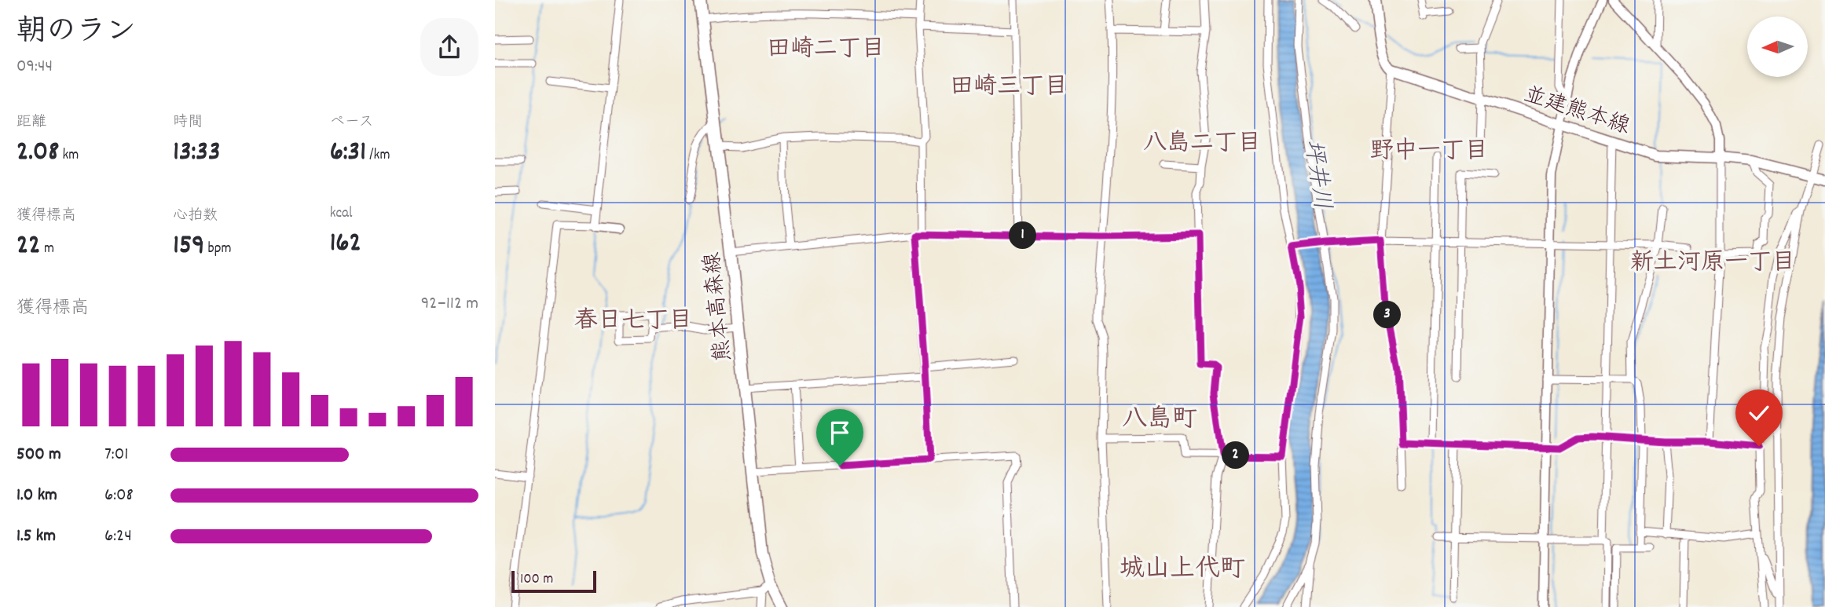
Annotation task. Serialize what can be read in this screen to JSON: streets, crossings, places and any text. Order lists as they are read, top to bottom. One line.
{"streets":{"main road":["並建熊本線","熊本高森線"]},"districts":["田崎二丁目","田崎三丁目","八島二丁目","野中一丁目","新土河原一丁目","春日七丁目","八島町","城山上代町"],"water":["坪井川"],"scale_bar":"100 m","north":"left","page":{"heading":["朝のラン","09:44"],"stats":[["距離","2.08 km"],["時間","13:33"],["ペース","6:31 /km"],["獲得標高","22 m"],["心拍数","159 bpm"],["kcal","162"]],"pins":["1","3","2"],"chart":["獲得標高","92–112 m"],"list":[{"name":"500 m","note":"7:01"},{"name":"1.0 km","note":"6:08"},{"name":"1.5 km","note":"6:24"}],"scale":"100 m"}}
